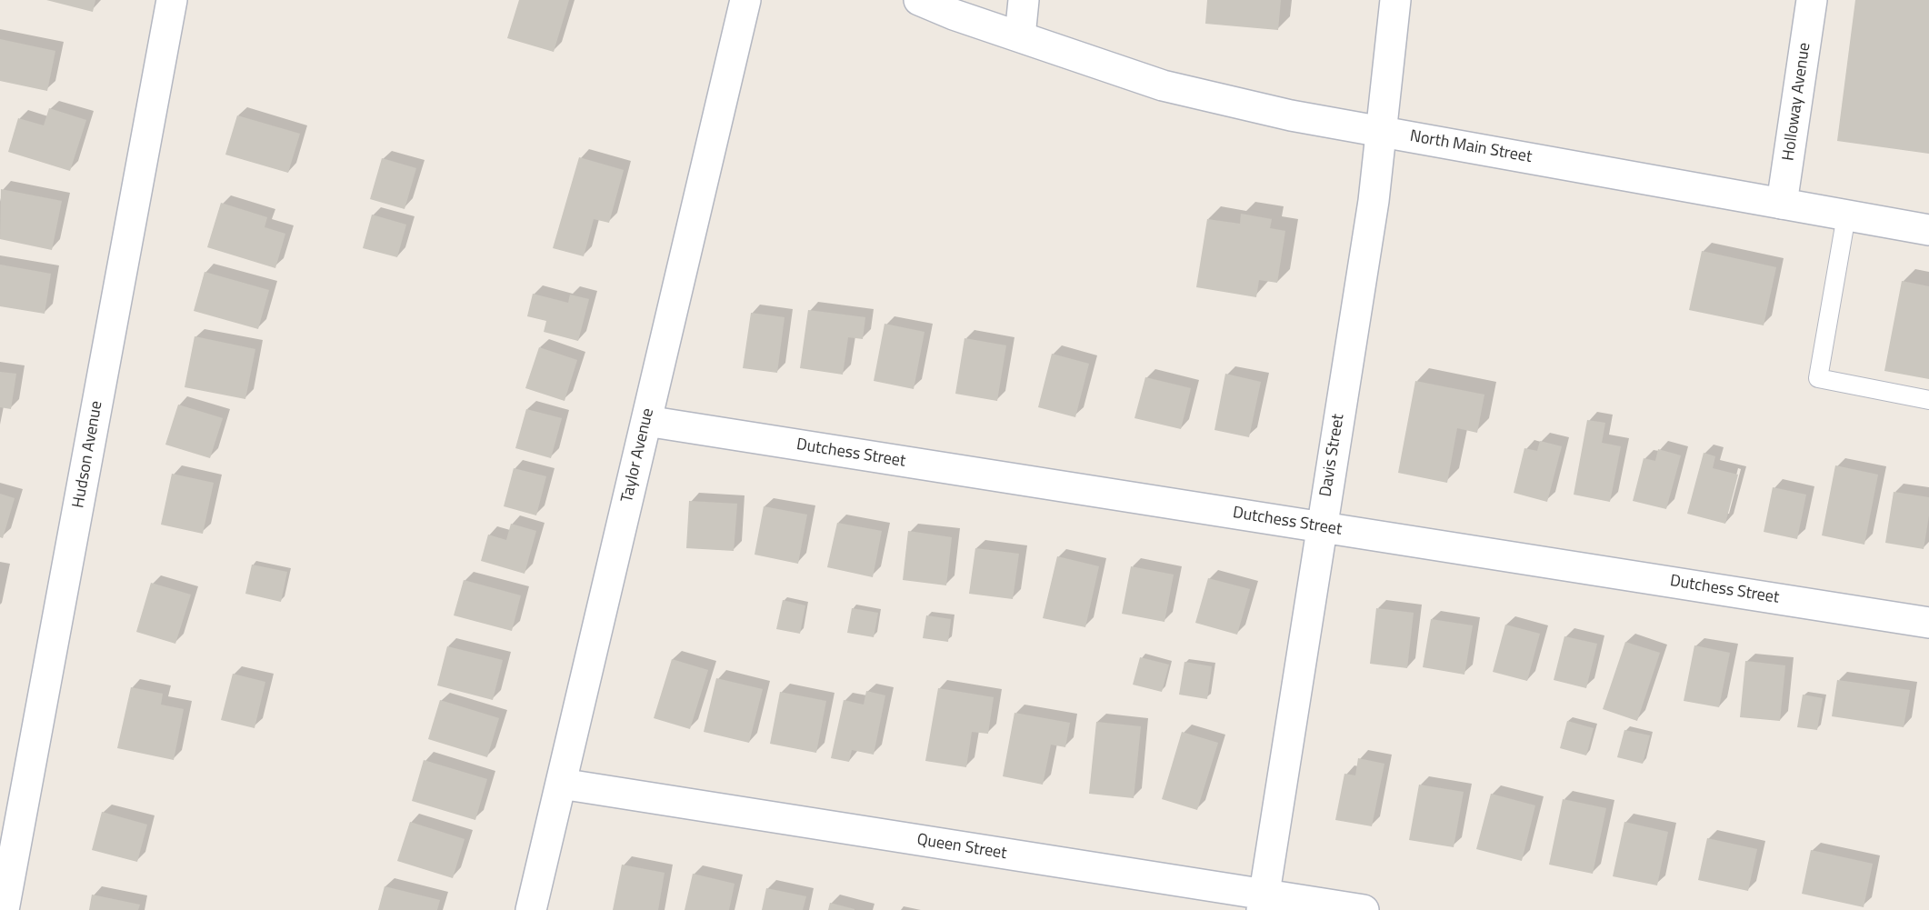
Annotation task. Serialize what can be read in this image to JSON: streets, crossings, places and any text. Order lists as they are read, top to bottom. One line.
{"streets":{"street":["Holloway Avenue","North Main Street","Dutchess Street","Hudson Avenue","Taylor Avenue","Davis Street","Queen Street"]},"crossings":[["Holloway Avenue","North Main Street"],["North Main Street","Davis Street"],["Dutchess Street","Taylor Avenue"],["Dutchess Street","Davis Street"],["Taylor Avenue","Queen Street"],["Davis Street","Queen Street"]]}
